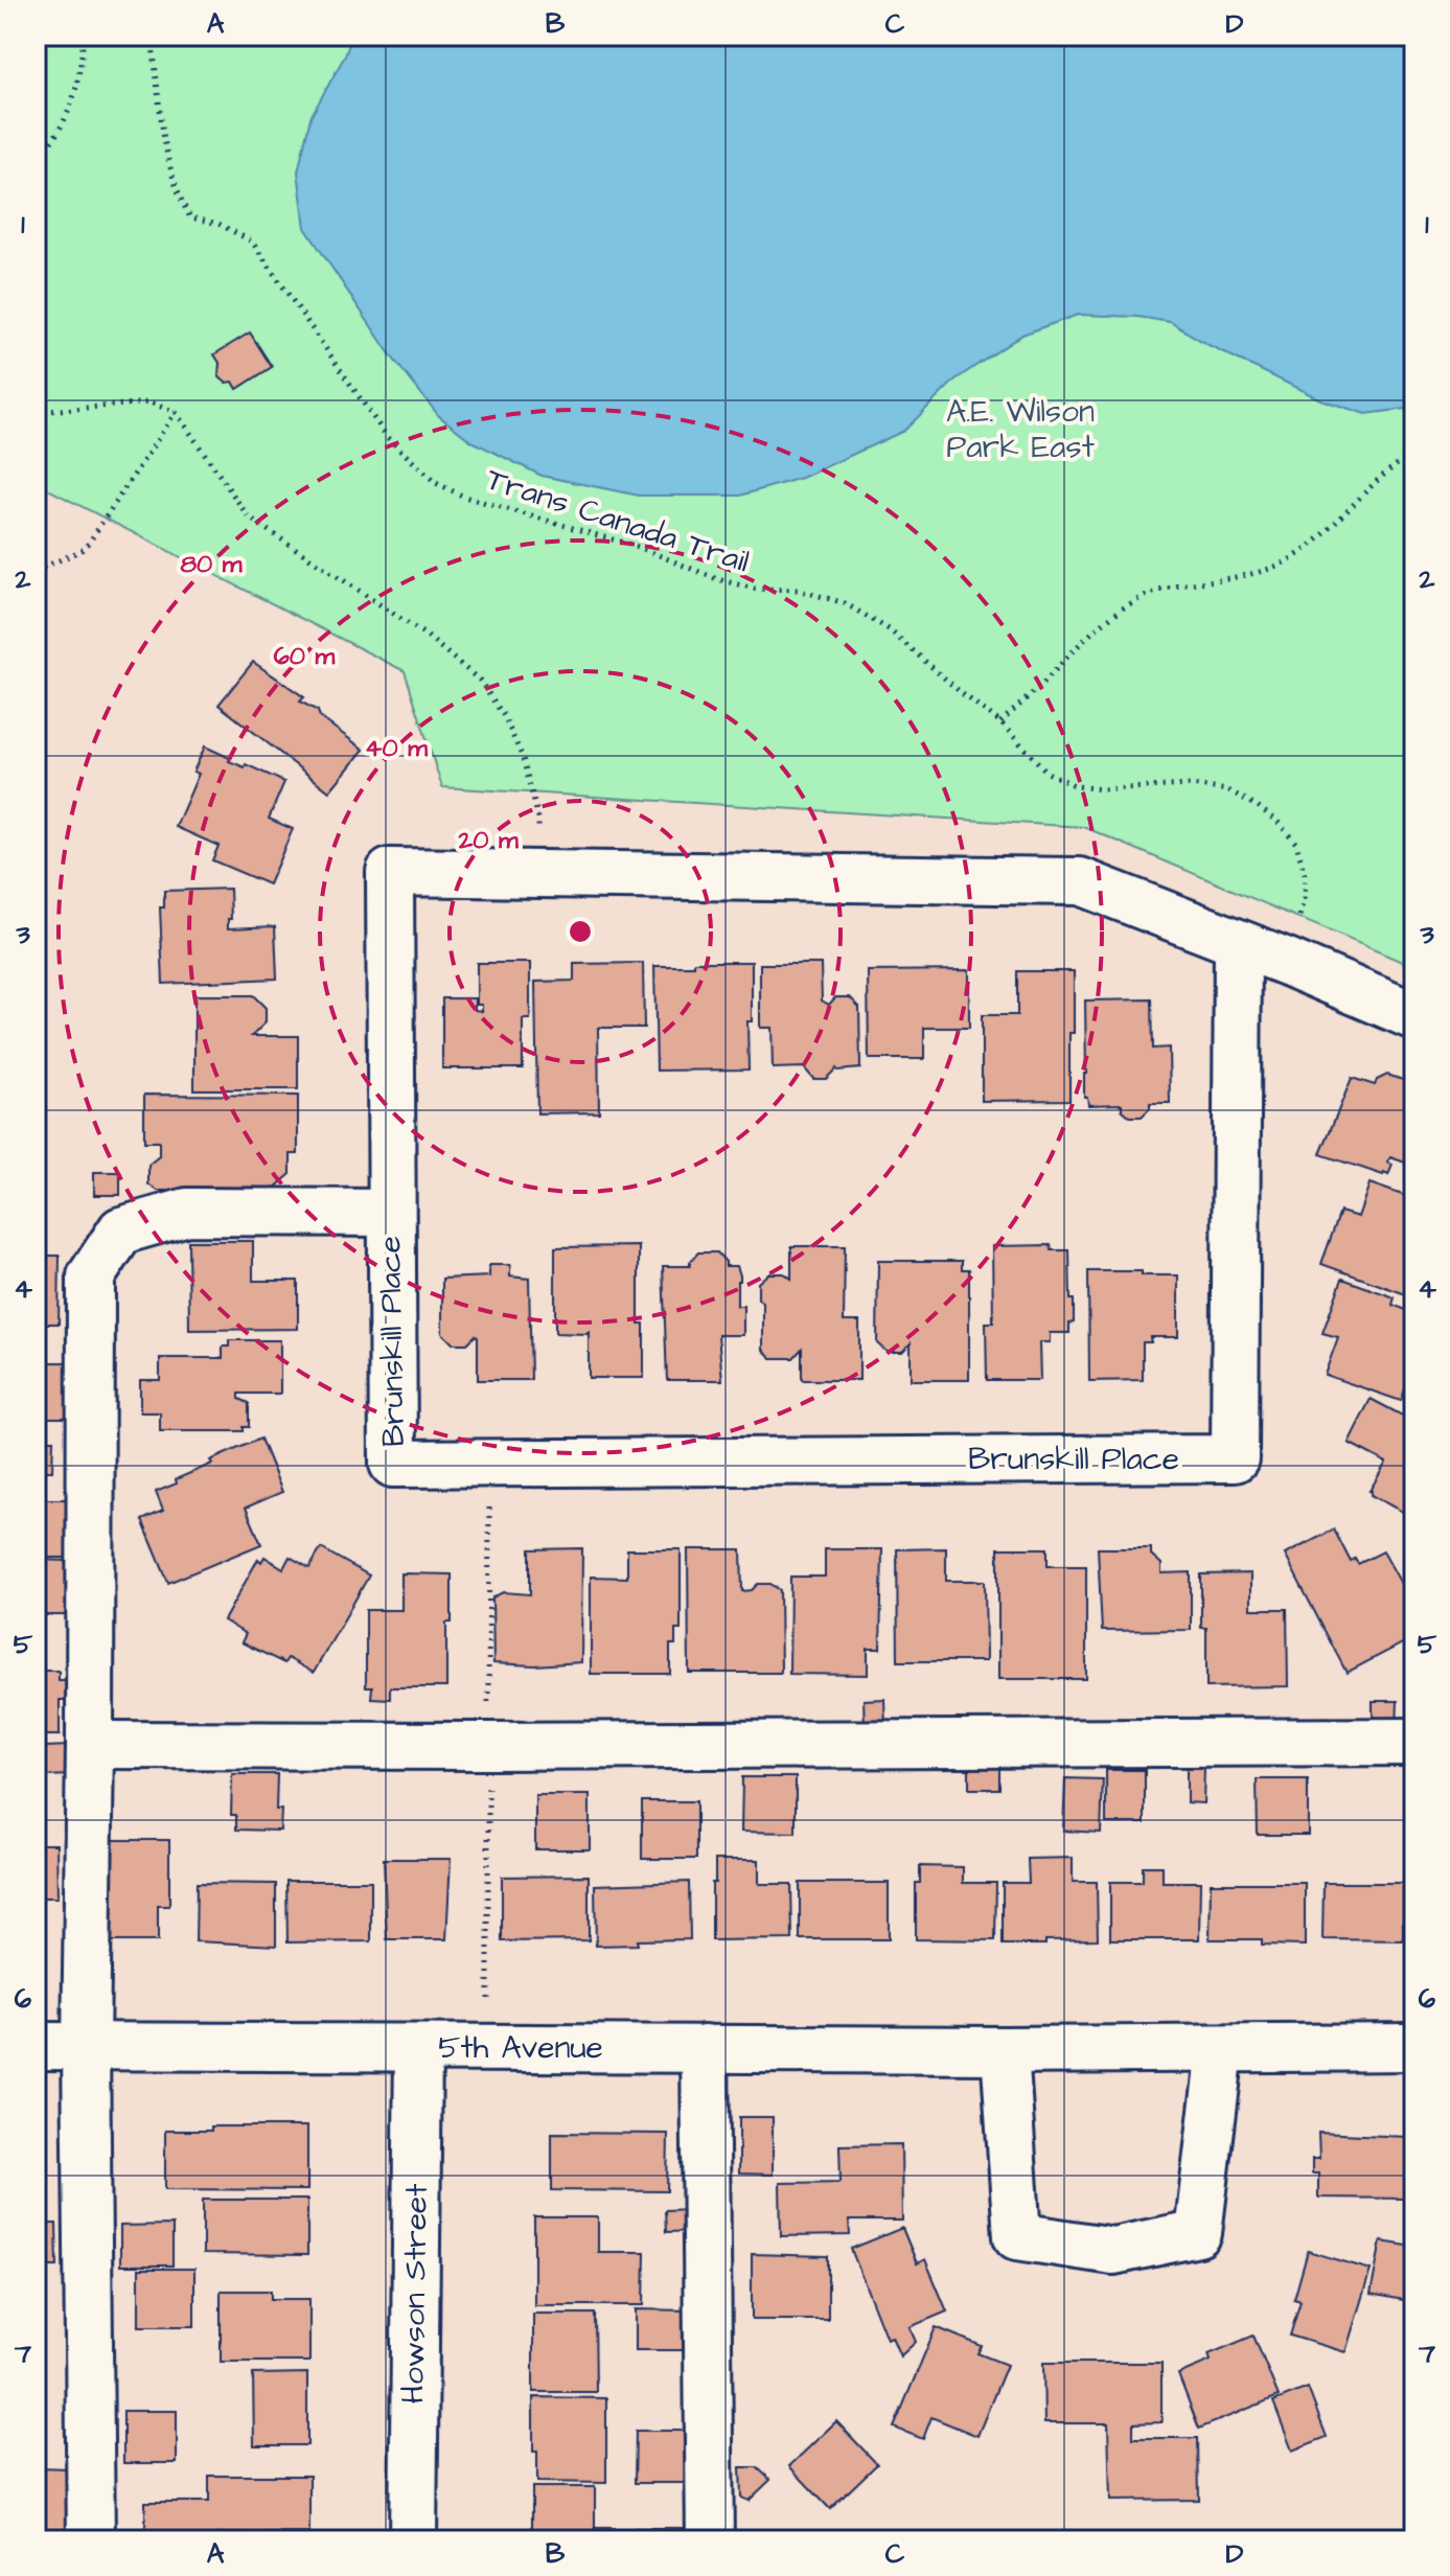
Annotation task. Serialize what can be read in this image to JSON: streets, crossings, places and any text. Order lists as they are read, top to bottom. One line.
{"streets":{"street":["Brunskill Place","5th Avenue","Howson Street"],"path":["Trans Canada Trail"]},"crossings":[["Trans Canada Trail","Brunskill Place"],["5th Avenue","Howson Street"]],"parks":["A.E. Wilson Park East"],"grid":{"columns":["A","B","C","D"],"rows":["1","2","3","4","5","6","7"]},"rings":["80 m","60 m","40 m","20 m"]}
